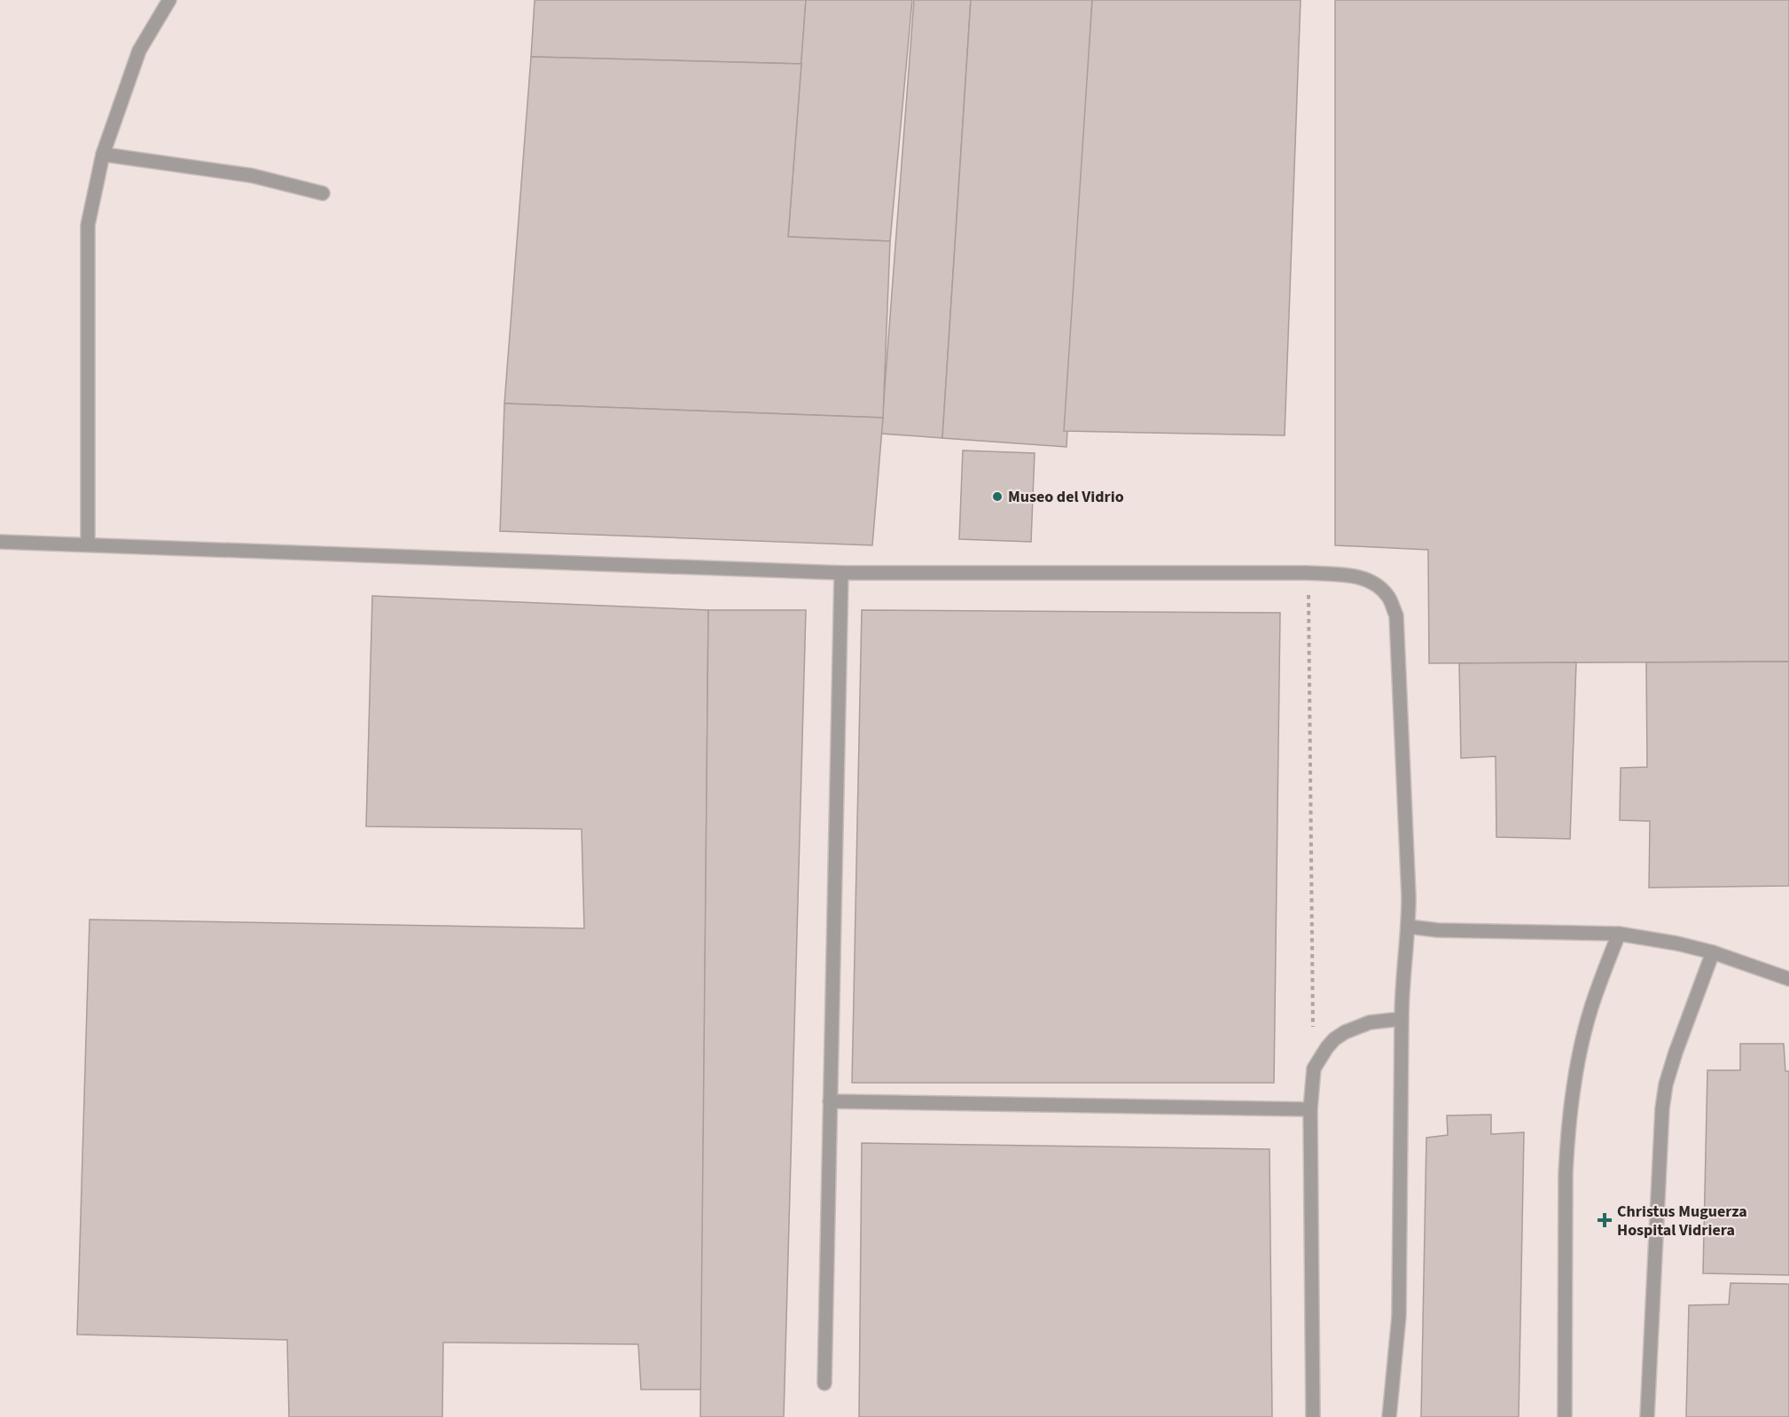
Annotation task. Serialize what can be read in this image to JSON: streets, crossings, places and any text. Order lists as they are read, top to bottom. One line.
{"places":{"other":["Museo del Vidrio"],"health":["Christus Muguerza Hospital Vidriera"]}}
